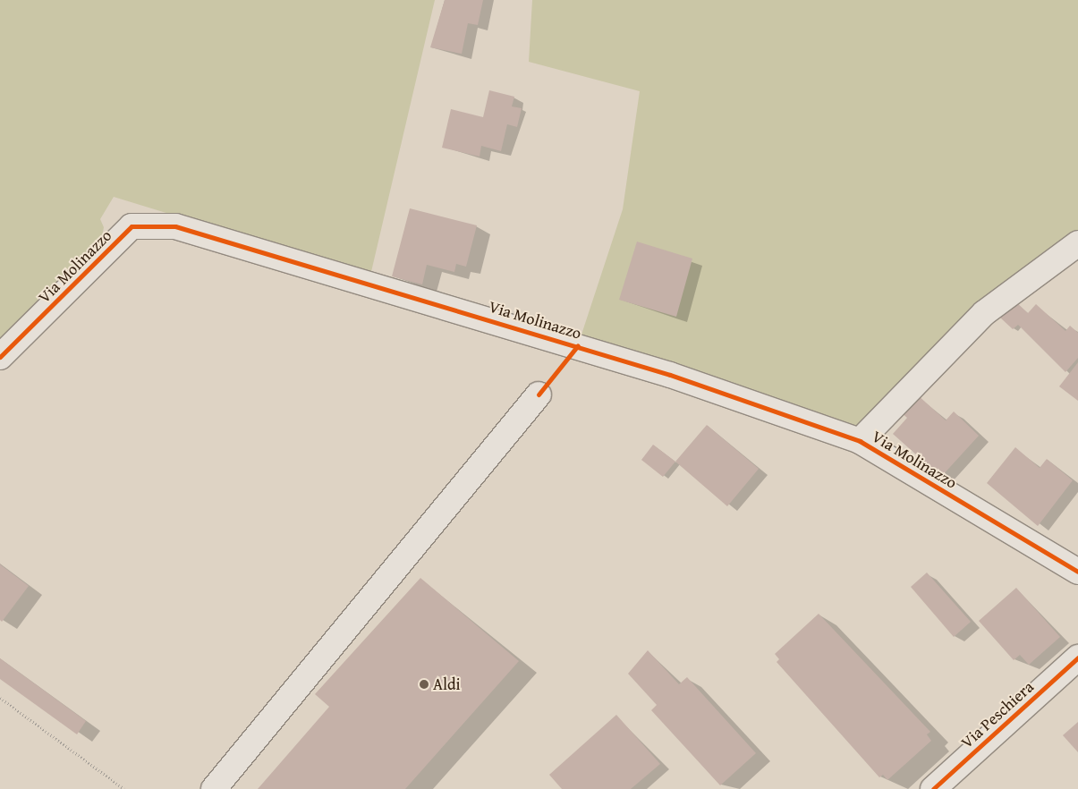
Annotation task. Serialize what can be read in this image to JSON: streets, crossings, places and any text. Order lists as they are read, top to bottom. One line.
{"streets":{"street":["Via Molinazzo","Via Peschiera"]},"places":["Aldi"]}
